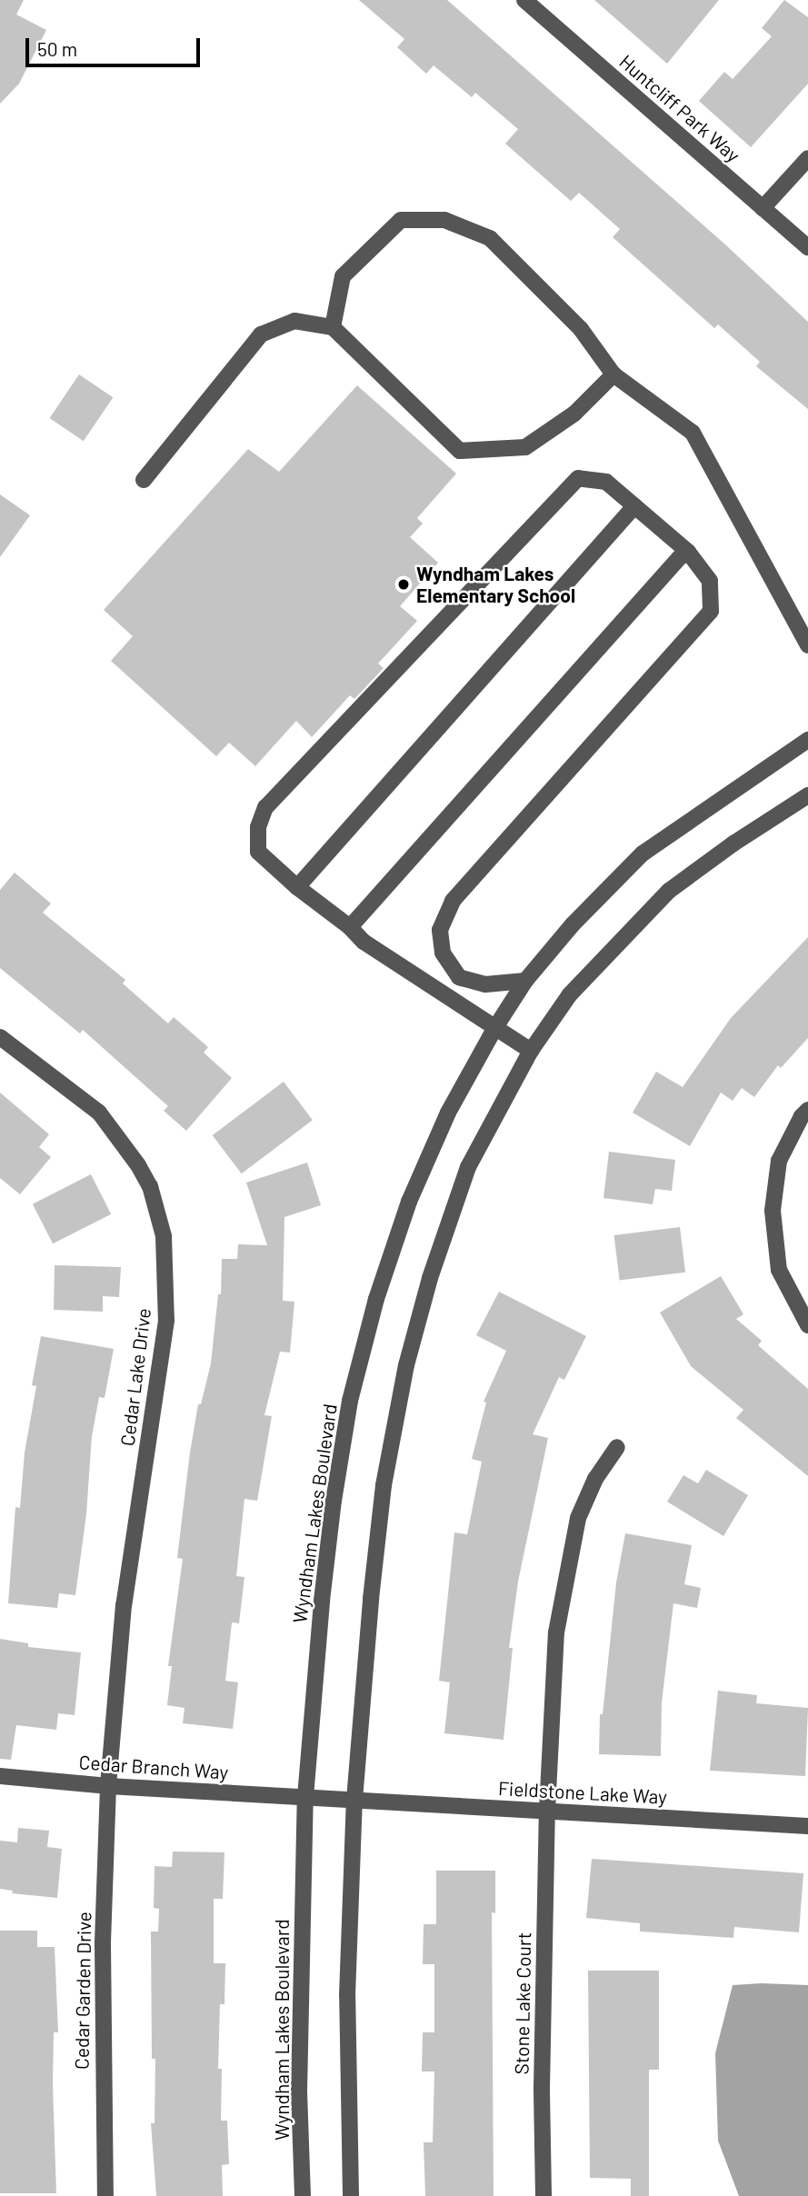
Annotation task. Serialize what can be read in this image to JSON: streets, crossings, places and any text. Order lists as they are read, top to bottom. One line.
{"streets":{"street":["Huntcliff Park Way","Cedar Lake Drive","Wyndham Lakes Boulevard","Cedar Branch Way","Fieldstone Lake Way","Cedar Garden Drive","Stone Lake Court"]},"crossings":[["Cedar Lake Drive","Cedar Branch Way"],["Cedar Lake Drive","Cedar Garden Drive"],["Wyndham Lakes Boulevard","Cedar Branch Way"],["Cedar Branch Way","Fieldstone Lake Way"],["Cedar Branch Way","Cedar Garden Drive"],["Fieldstone Lake Way","Stone Lake Court"]],"places":["Wyndham Lakes Elementary School"],"scale_bar":"50 m"}
